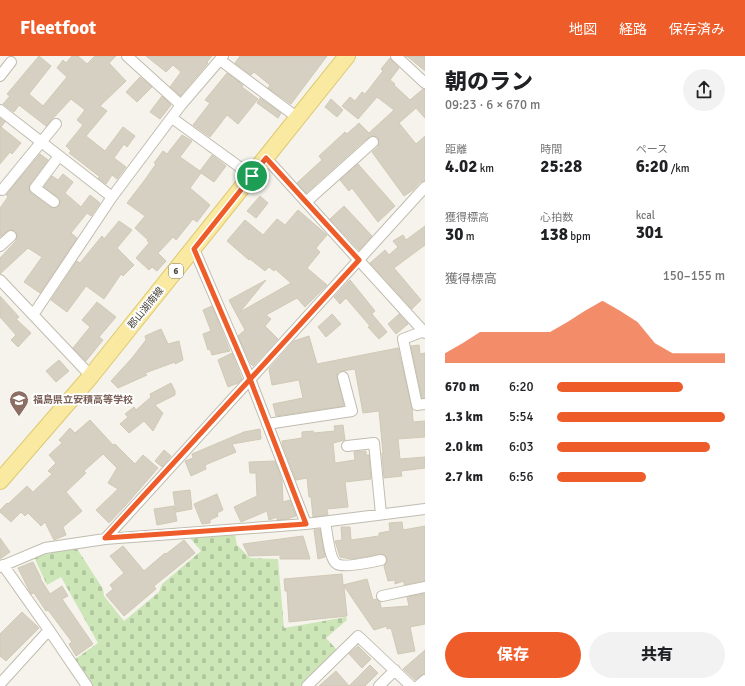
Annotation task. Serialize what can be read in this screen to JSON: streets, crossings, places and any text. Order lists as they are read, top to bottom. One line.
{"streets":{"main road":["6","郡山湖南線"]},"places":{"school or university":["福島県立安積高等学校"]},"page":{"header":"Fleetfoot","nav":["地図","経路","保存済み"],"heading":["朝のラン","09:23 · 6 × 670 m"],"stats":[["距離","4.02 km"],["時間","25:28"],["ペース","6:20 /km"],["獲得標高","30 m"],["心拍数","138 bpm"],["kcal","301"]],"chart":["獲得標高","150–155 m"],"list":[{"name":"670 m","note":"6:20"},{"name":"1.3 km","note":"5:54"},{"name":"2.0 km","note":"6:03"},{"name":"2.7 km","note":"6:56"}],"buttons":["保存","共有"]}}
